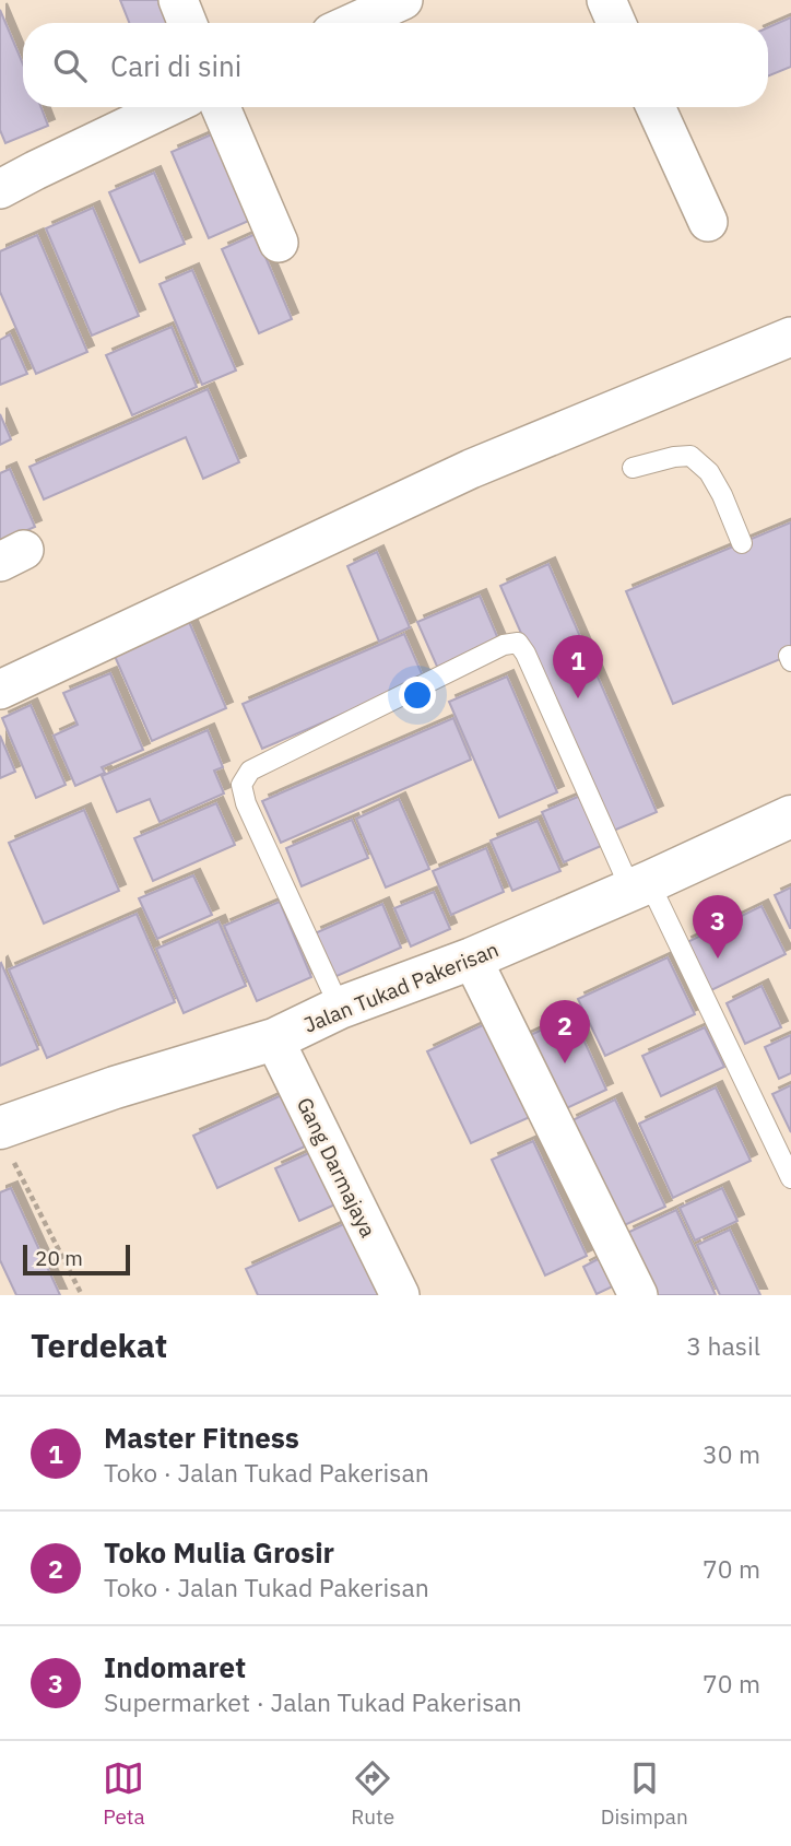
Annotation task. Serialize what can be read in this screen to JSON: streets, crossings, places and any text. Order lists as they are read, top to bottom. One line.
{"streets":{"street":["Jalan Tukad Pakerisan","Gang Darmajaya"]},"crossings":[["Jalan Tukad Pakerisan","Gang Darmajaya"]],"scale_bar":"20 m","page":{"search":"Cari di sini","pins":["1","3","2"],"scale":"20 m","heading":["Terdekat","3 hasil"],"list":[{"mark":"1","name":"Master Fitness","note":"Toko · Jalan Tukad Pakerisan","value":"30 m"},{"mark":"2","name":"Toko Mulia Grosir","note":"Toko · Jalan Tukad Pakerisan","value":"70 m"},{"mark":"3","name":"Indomaret","note":"Supermarket · Jalan Tukad Pakerisan","value":"70 m"}],"nav":["Peta","Rute","Disimpan"]}}
